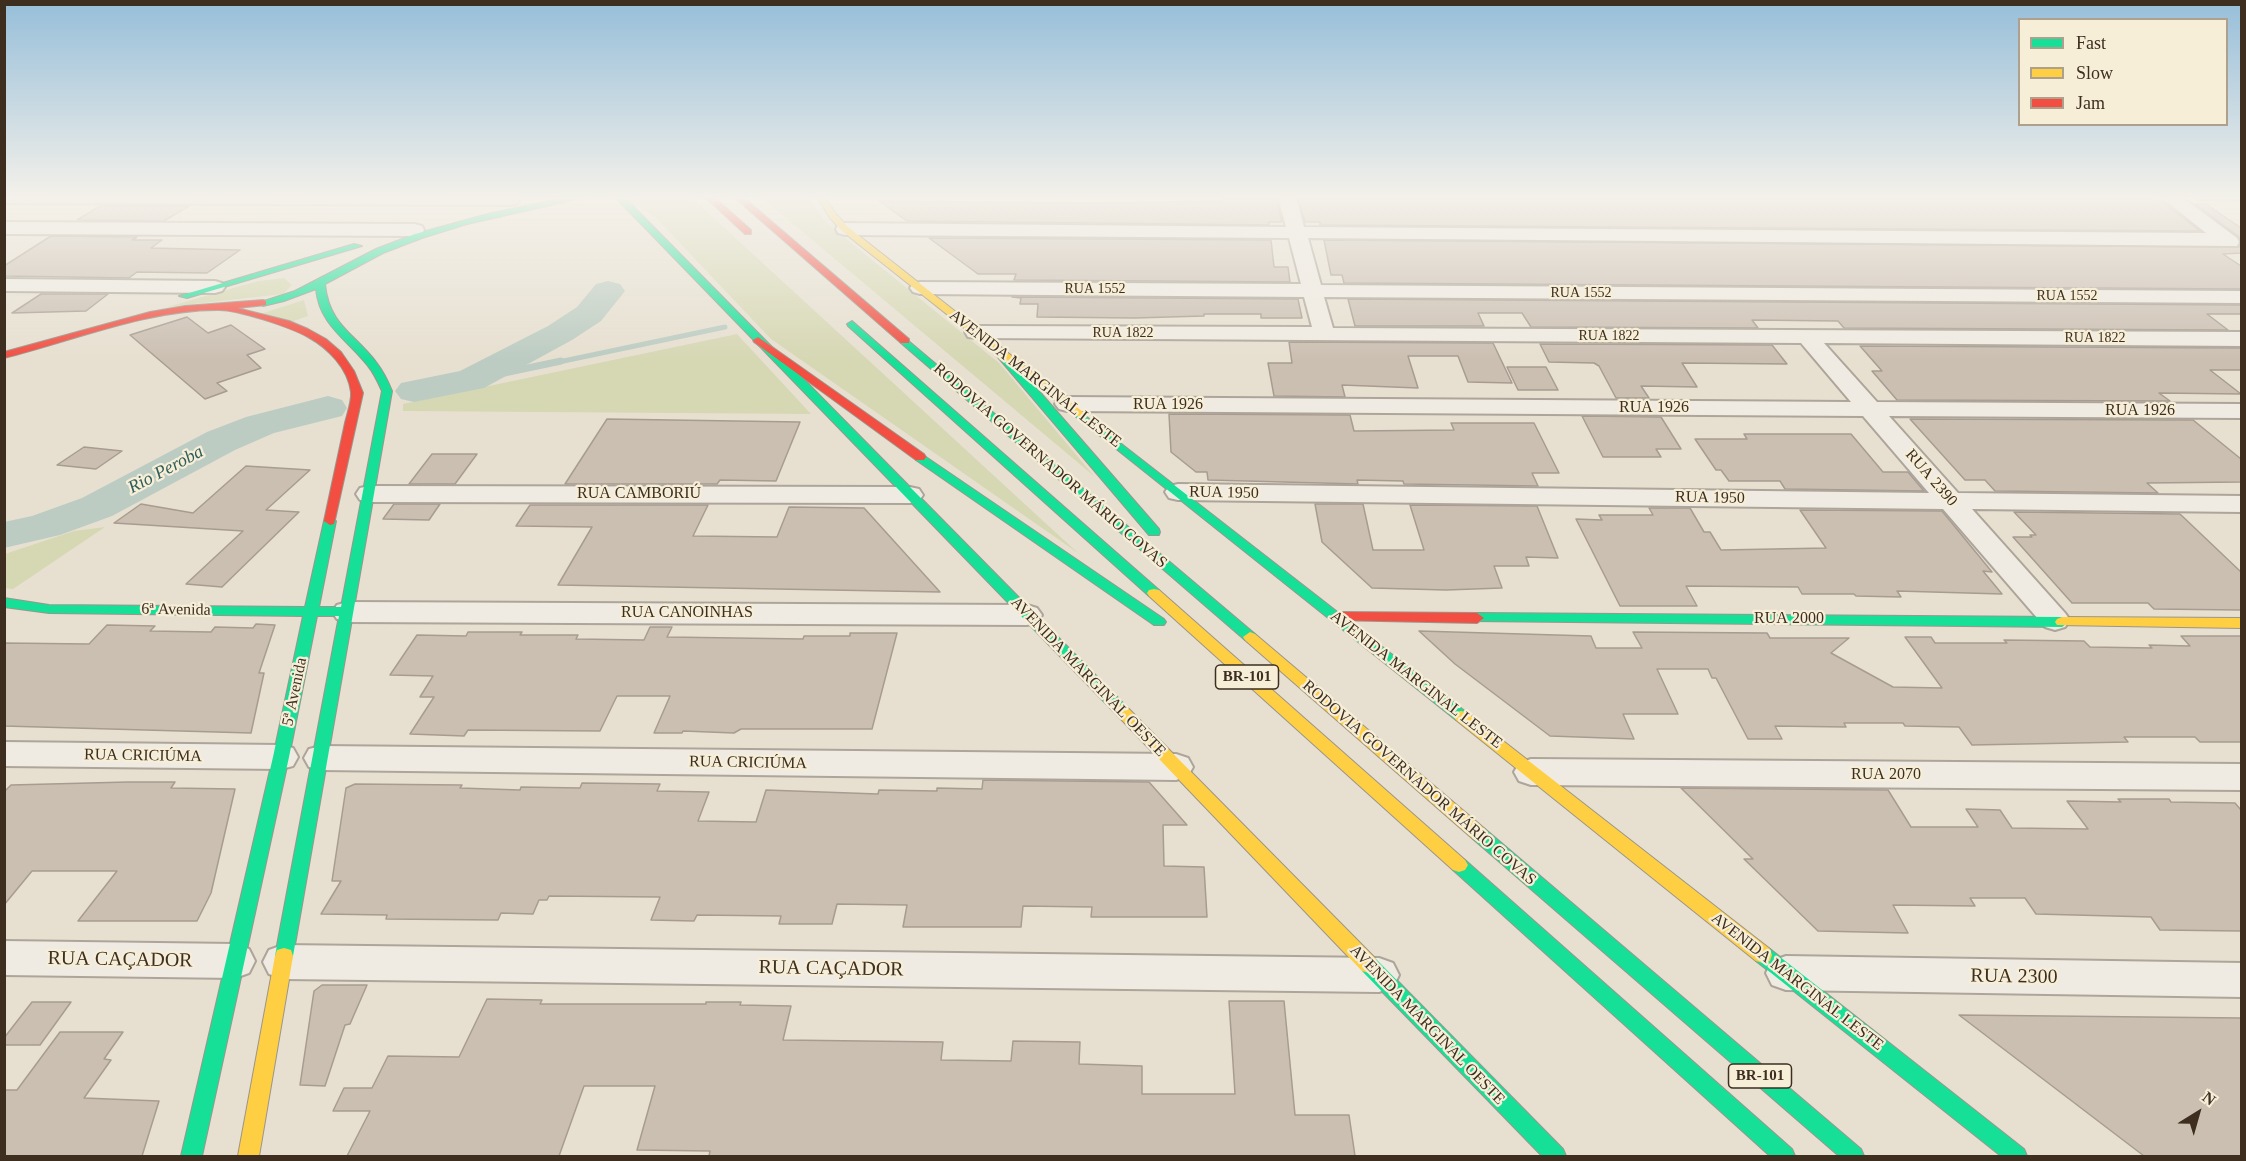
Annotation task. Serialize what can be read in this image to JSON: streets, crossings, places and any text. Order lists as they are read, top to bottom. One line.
{"streets":{"main road":["AVENIDA MARGINAL LESTE","RODOVIA GOVERNADOR MÁRIO COVAS","6ª Avenida","RUA 2000","AVENIDA MARGINAL OESTE","BR-101","5ª Avenida"],"street":["RUA 1552","RUA 1822","RUA 1926","RUA 2390","RUA 1950","RUA CAMBORIÚ","RUA CANOINHAS","RUA CRICIÚMA","RUA 2070","RUA CAÇADOR","RUA 2300"]},"crossings":[["RUA 1552","AVENIDA MARGINAL LESTE"],["RUA 1822","AVENIDA MARGINAL LESTE"],["RUA 1822","RUA 2390"],["AVENIDA MARGINAL LESTE","RUA 1926"],["AVENIDA MARGINAL LESTE","RUA 1950"],["AVENIDA MARGINAL LESTE","RUA 2000"],["AVENIDA MARGINAL LESTE","RUA 2070"],["AVENIDA MARGINAL LESTE","RUA 2300"],["RUA 1926","RUA 2390"],["RUA 2390","RUA 1950"],["RUA 2390","RUA 2000"],["RUA CAMBORIÚ","AVENIDA MARGINAL OESTE"],["6ª Avenida","RUA CANOINHAS"],["6ª Avenida","5ª Avenida"],["RUA CANOINHAS","AVENIDA MARGINAL OESTE"],["AVENIDA MARGINAL OESTE","RUA CRICIÚMA"],["AVENIDA MARGINAL OESTE","RUA CAÇADOR"],["5ª Avenida","RUA CRICIÚMA"],["5ª Avenida","RUA CAÇADOR"]],"water":["Rio Peroba"],"legend":["Fast","Slow","Jam"],"north":"top right"}
